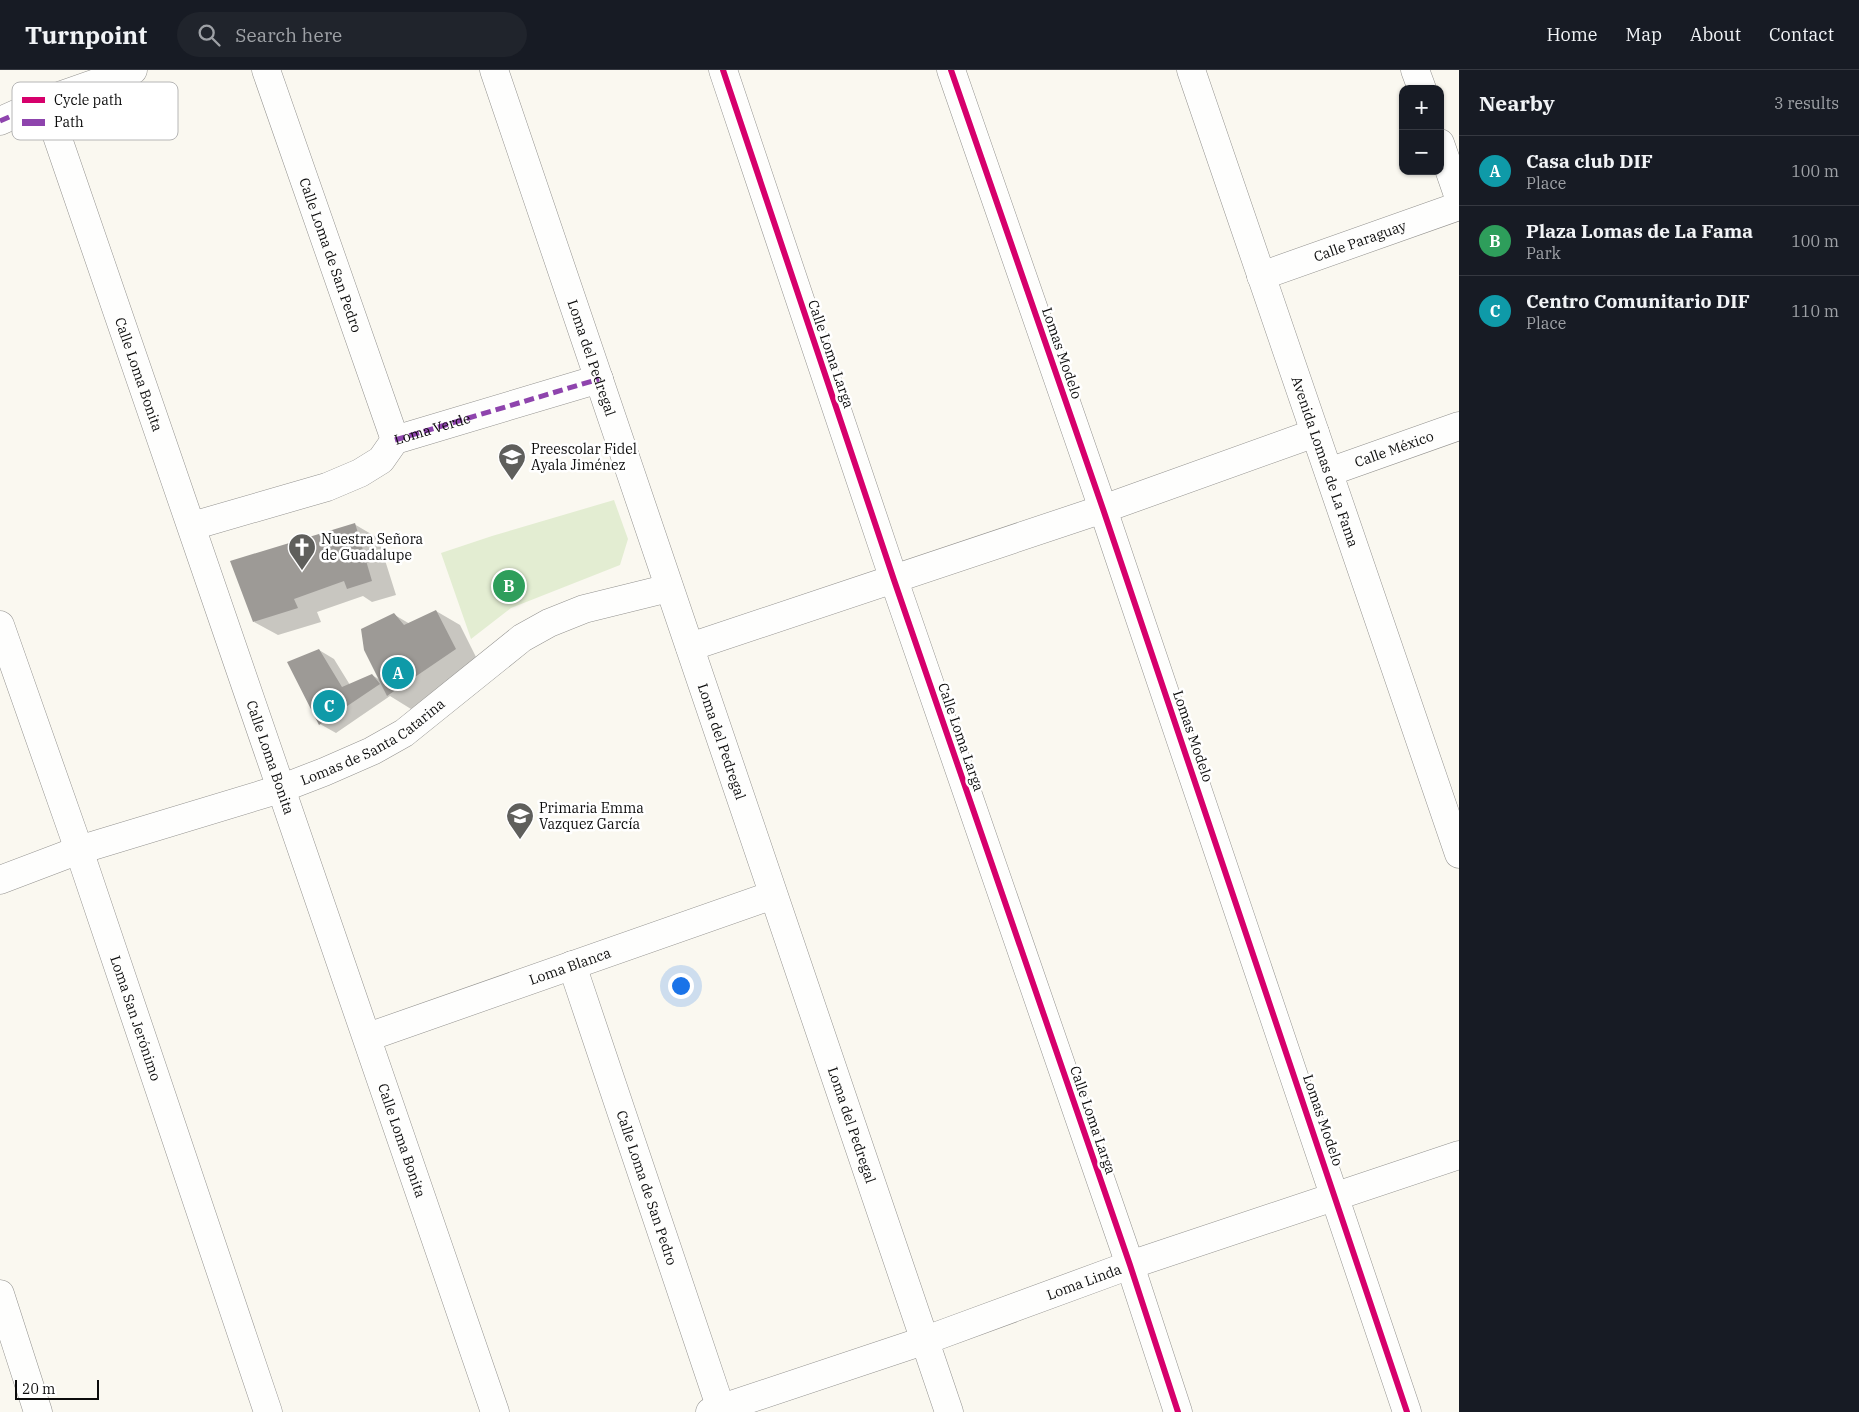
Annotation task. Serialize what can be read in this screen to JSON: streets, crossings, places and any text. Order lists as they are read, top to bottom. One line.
{"streets":{"street":["Calle Paraguay","Calle Loma de San Pedro","Lomas Modelo","Calle Loma Larga","Loma del Pedregal","Calle Loma Bonita","Loma Verde","Calle México","Avenida Lomas de La Fama","Lomas de Santa Catarina","Loma Blanca","Loma San Jerónimo","Loma Linda"]},"crossings":[["Calle Paraguay","Avenida Lomas de La Fama"],["Calle Loma de San Pedro","Loma Verde"],["Calle Loma de San Pedro","Loma Blanca"],["Calle Loma de San Pedro","Loma Linda"],["Lomas Modelo","Loma Linda"],["Calle Loma Larga","Loma Linda"],["Loma del Pedregal","Loma Verde"],["Loma del Pedregal","Lomas de Santa Catarina"],["Loma del Pedregal","Loma Blanca"],["Loma del Pedregal","Loma Linda"],["Calle Loma Bonita","Loma Verde"],["Calle Loma Bonita","Lomas de Santa Catarina"],["Calle Loma Bonita","Loma Blanca"],["Calle México","Avenida Lomas de La Fama"],["Lomas de Santa Catarina","Loma San Jerónimo"]],"places":{"school or university":["Preescolar Fidel Ayala Jiménez","Primaria Emma Vazquez García"],"church":["Nuestra Señora de Guadalupe"]},"legend":["Cycle path","Path"],"scale_bar":"20 m","page":{"header":"Turnpoint","search":"Search here","nav":["Home","Map","About","Contact"],"heading":["Nearby","3 results"],"map_buttons":["+","−"],"list":[{"mark":"A","name":"Casa club DIF","note":"Place","value":"100 m"},{"mark":"B","name":"Plaza Lomas de La Fama","note":"Park","value":"100 m"},{"mark":"C","name":"Centro Comunitario DIF","note":"Place","value":"110 m"}],"pins":["B","A","C"],"scale":"20 m"}}
